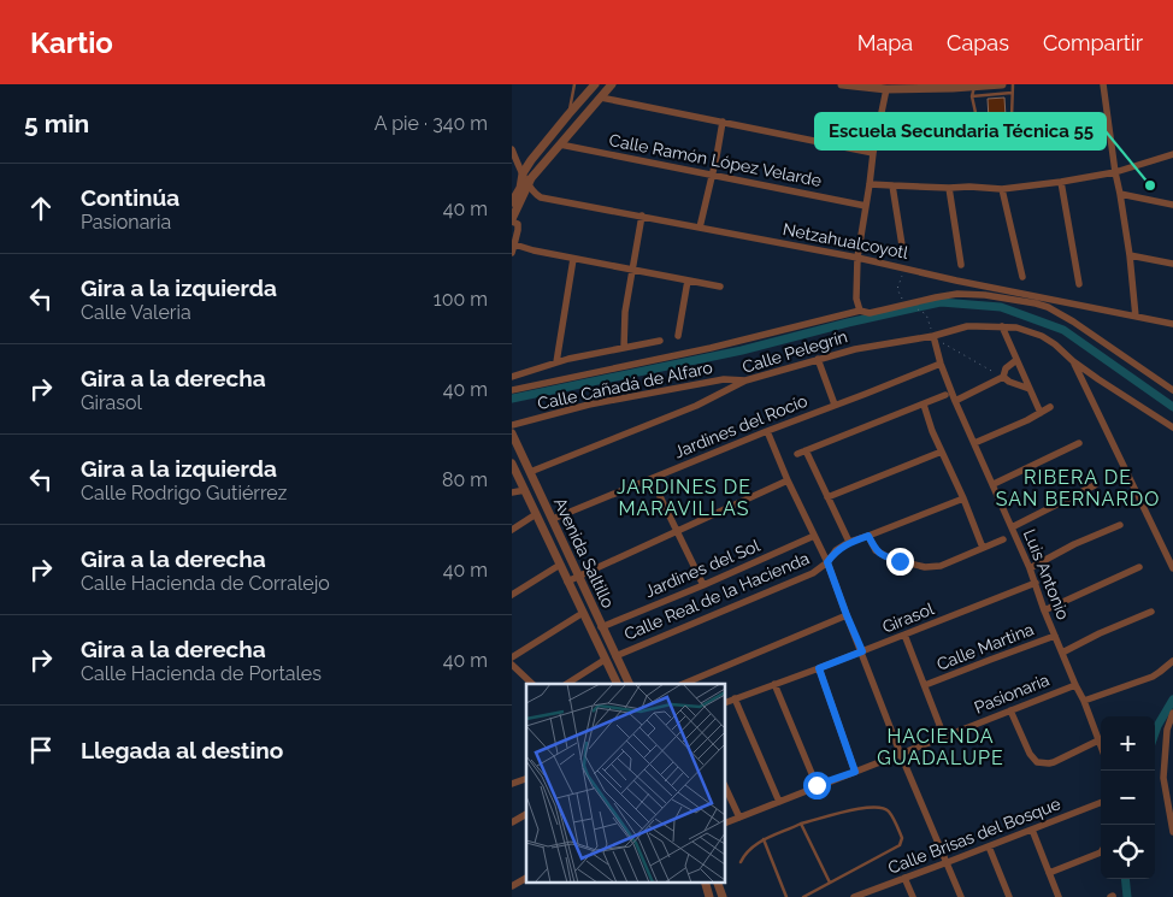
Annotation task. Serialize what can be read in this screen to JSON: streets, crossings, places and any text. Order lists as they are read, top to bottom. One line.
{"streets":{"street":["Calle Ramón López Velarde","Netzahualcoyotl","Calle Pelegrín","Calle Cañadá de Alfaro","Jardines del Rocío","Avenida Saltillo","Jardines del Sol","Luis Antonio","Calle Real de la Hacienda","Girasol","Calle Martina","Pasionaria","Calle Brisas del Bosque"]},"crossings":[["Calle Pelegrín","Calle Cañadá de Alfaro"],["Calle Pelegrín","Avenida Saltillo"],["Calle Pelegrín","Luis Antonio"],["Jardines del Rocío","Avenida Saltillo"],["Jardines del Rocío","Luis Antonio"],["Avenida Saltillo","Jardines del Sol"],["Avenida Saltillo","Calle Real de la Hacienda"],["Luis Antonio","Girasol"],["Luis Antonio","Calle Martina"],["Luis Antonio","Pasionaria"]],"districts":["RIBERA DE SAN BERNARDO","JARDINES DE MARAVILLAS","HACIENDA GUADALUPE"],"places":["Escuela Secundaria Técnica 55"],"page":{"header":"Kartio","nav":["Mapa","Capas","Compartir"],"heading":["5 min","A pie · 340 m"],"list":[["Continúa","Pasionaria","40 m"],["Gira a la izquierda","Calle Valeria","100 m"],["Gira a la derecha","Girasol","40 m"],["Gira a la izquierda","Calle Rodrigo Gutiérrez","80 m"],["Gira a la derecha","Calle Hacienda de Corralejo","40 m"],["Gira a la derecha","Calle Hacienda de Portales","40 m"],"Llegada al destino"],"map_buttons":["+","−"]}}
